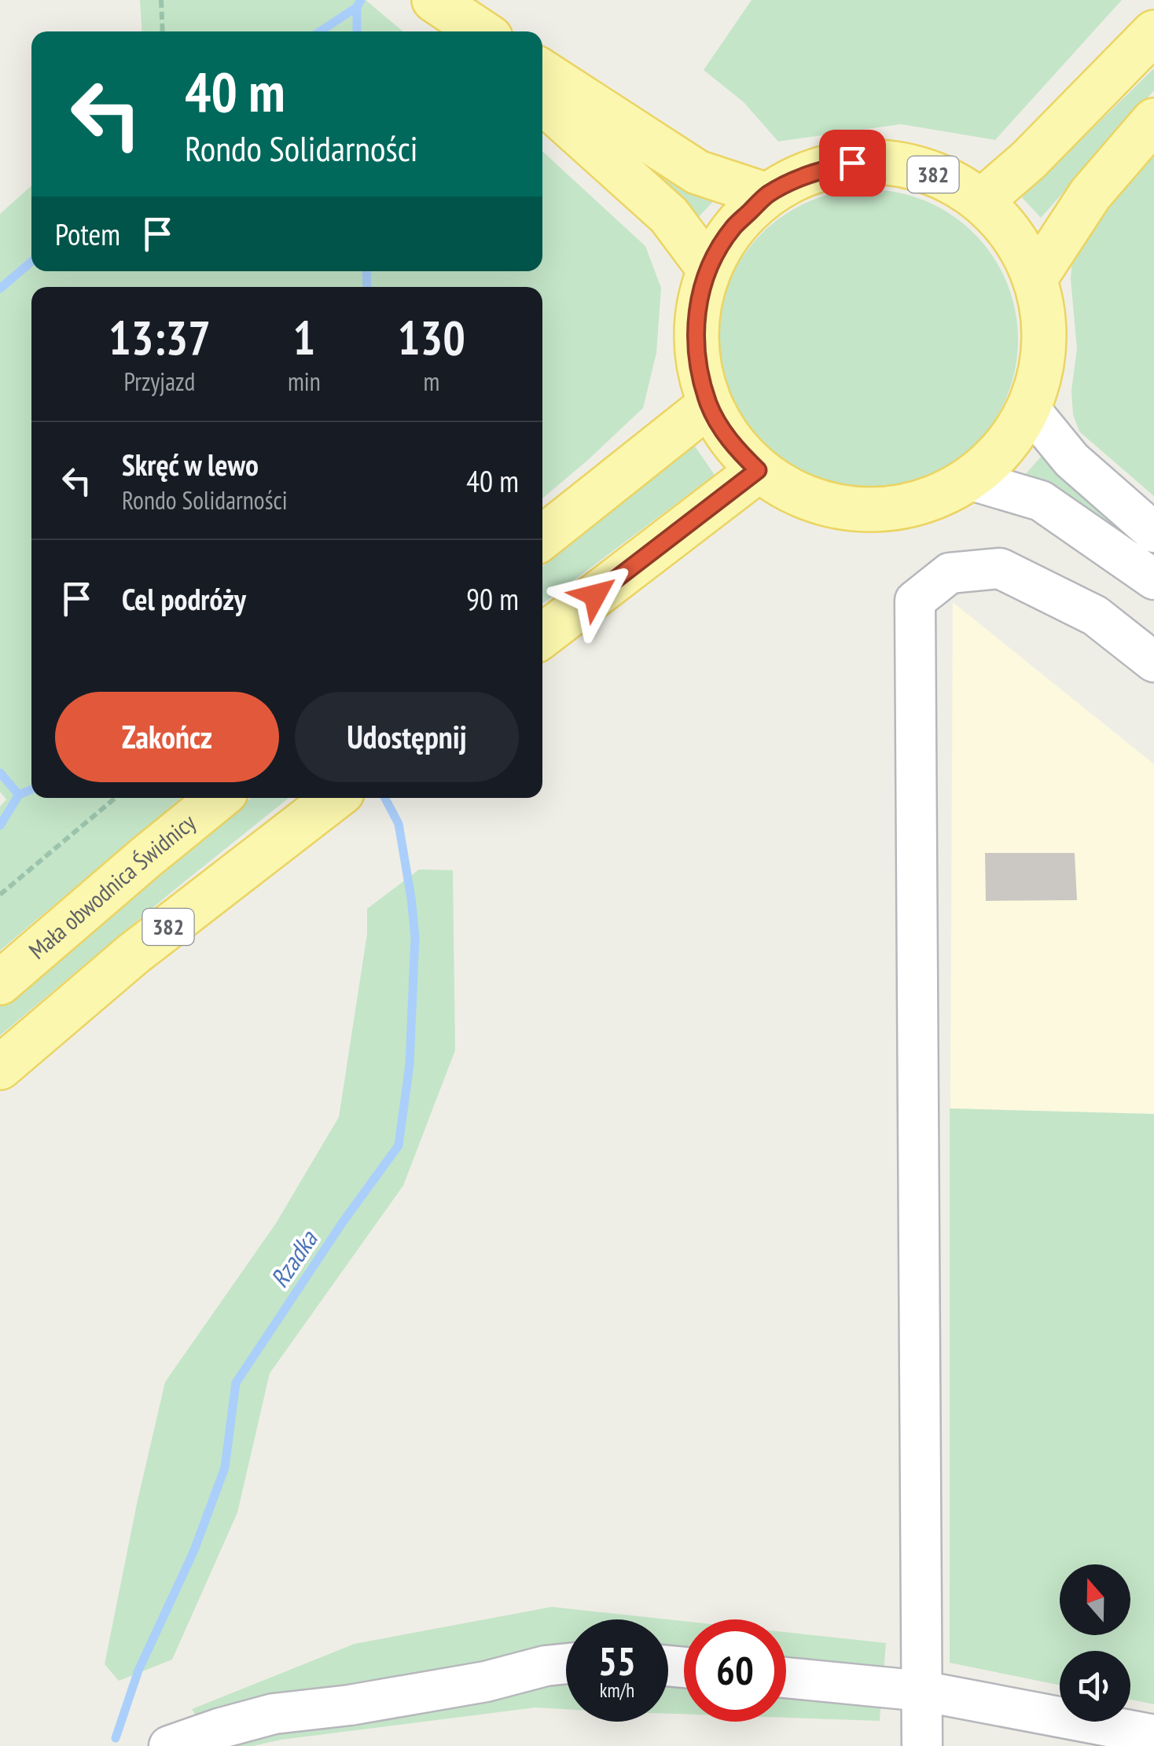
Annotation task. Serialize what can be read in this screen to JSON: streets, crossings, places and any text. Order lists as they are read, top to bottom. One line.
{"streets":{"main road":["382","Mała obwodnica Świdnicy"]},"water":["Rzadka"],"north":"top","page":{"turn":["40 m","Rondo Solidarności"],"then":"Potem","eta":["13:37","Przyjazd","1","min","130","m"],"list":[{"name":"Skręć w lewo","note":"Rondo Solidarności","value":"40 m"},{"name":"Cel podróży","value":"90 m"}],"buttons":["Zakończ","Udostępnij"],"speed":"55 km/h","limit":"60"}}
